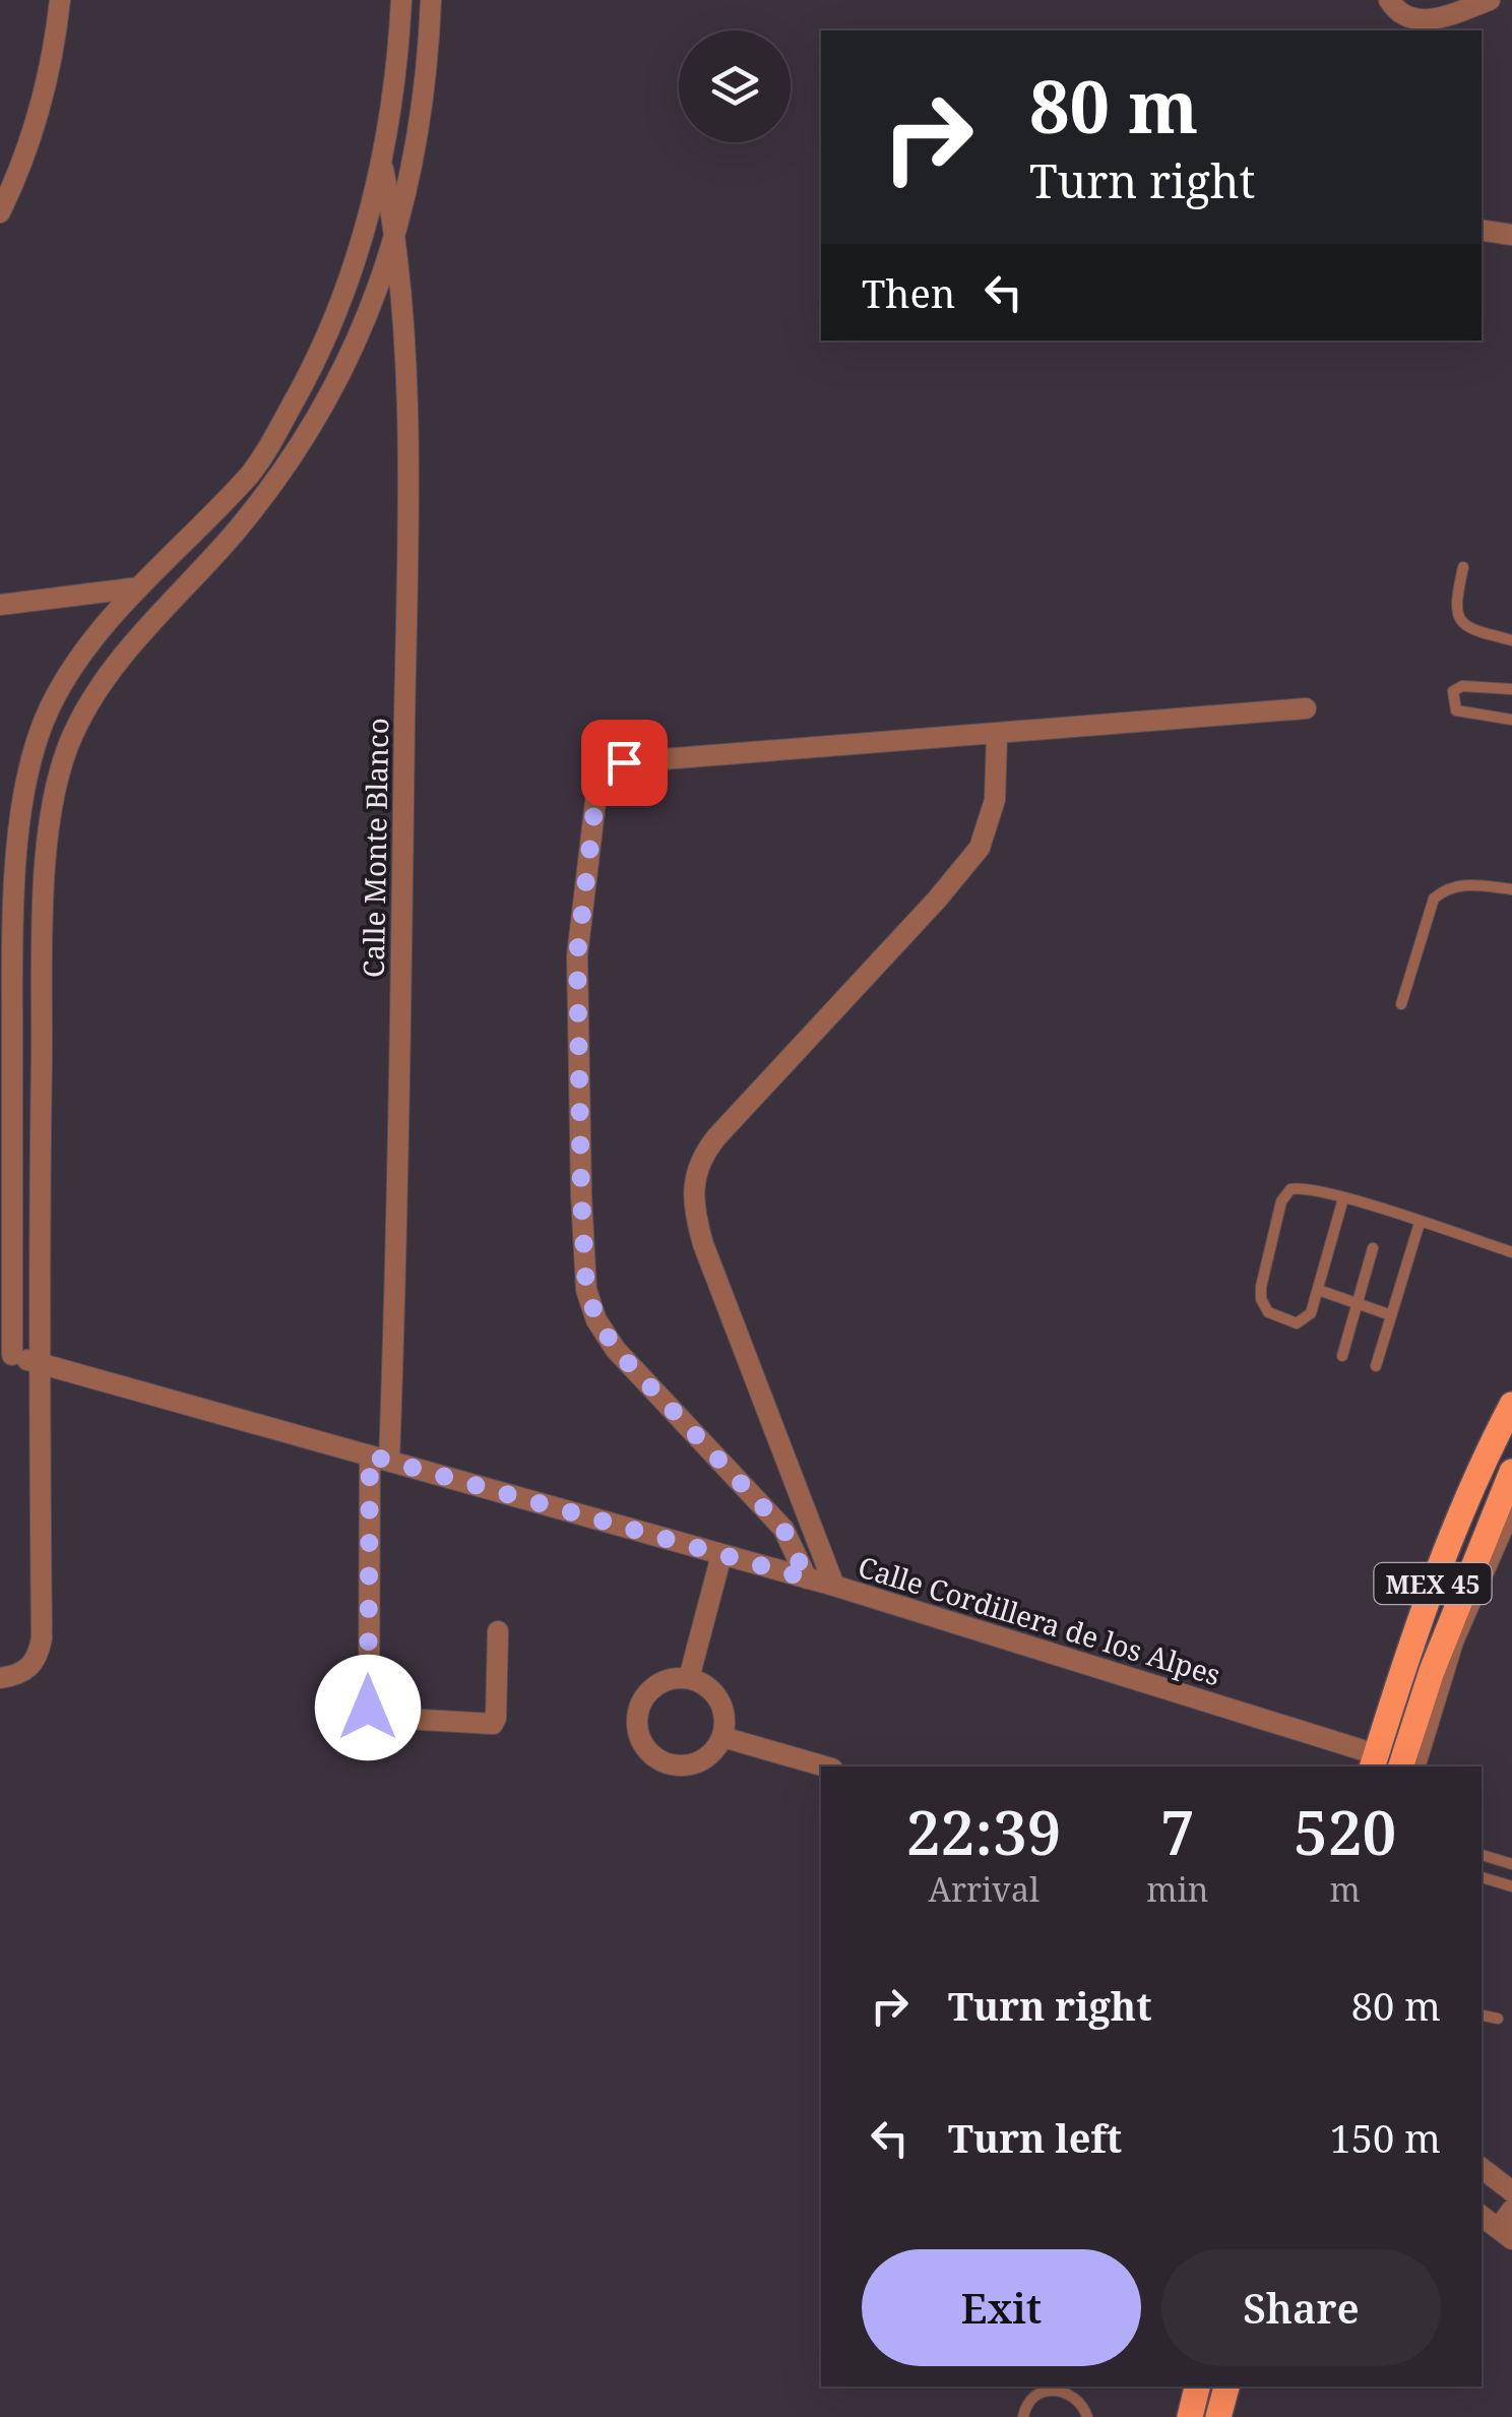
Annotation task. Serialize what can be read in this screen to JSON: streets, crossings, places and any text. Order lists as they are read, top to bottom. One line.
{"streets":{"main road":["MEX 45"],"street":["Calle Monte Blanco","Calle Cordillera de los Alpes"]},"crossings":[["Calle Monte Blanco","Calle Cordillera de los Alpes"],["MEX 45","Calle Cordillera de los Alpes"]],"page":{"turn":["80 m","Turn right"],"then":"Then","eta":["22:39","Arrival","7","min","520","m"],"list":[{"name":"Turn right","value":"80 m"},{"name":"Turn left","value":"150 m"}],"buttons":["Exit","Share"]}}
